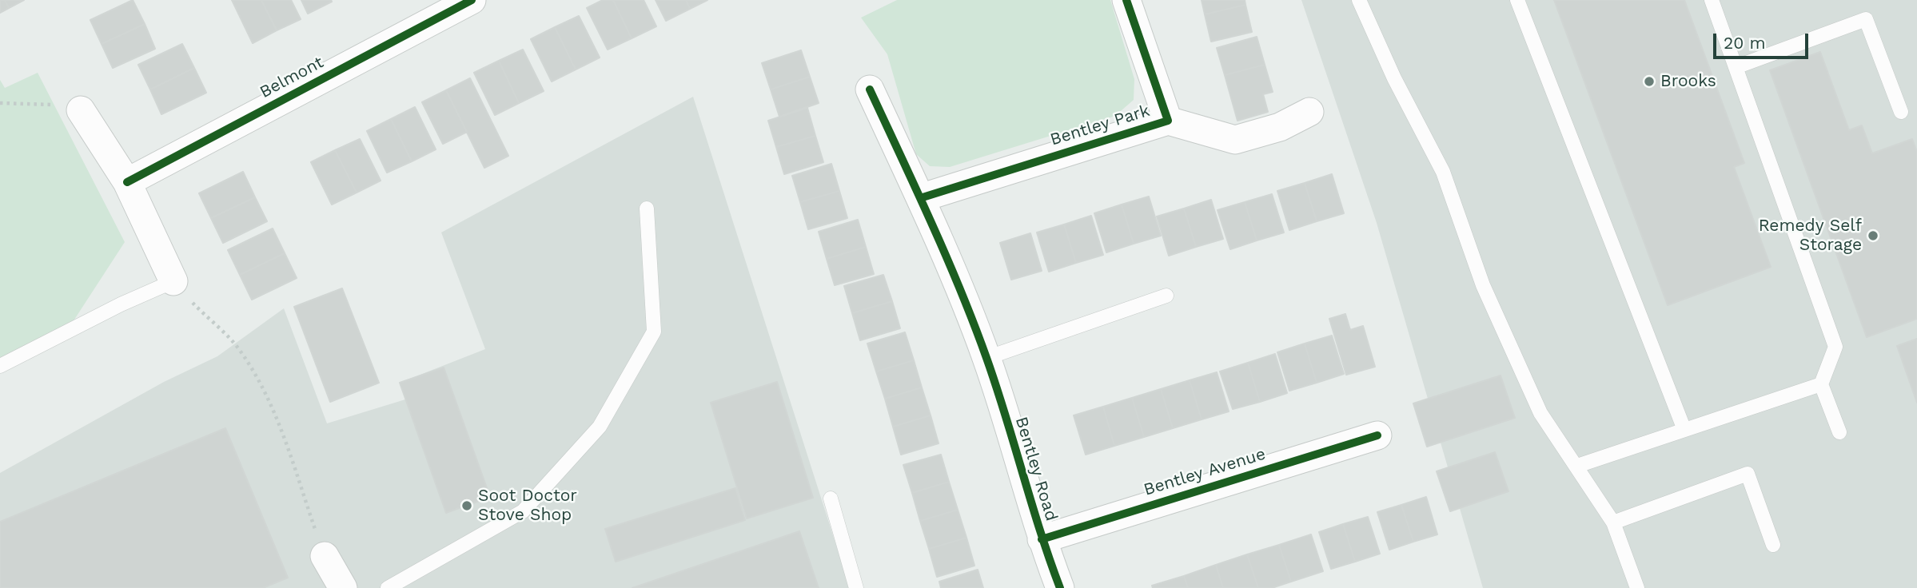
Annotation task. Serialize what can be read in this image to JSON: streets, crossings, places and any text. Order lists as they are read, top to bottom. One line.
{"streets":{"street":["Belmont","Bentley Park","Bentley Road","Bentley Avenue"]},"crossings":[["Bentley Road","Bentley Avenue"]],"places":["Brooks","Remedy Self Storage","Soot Doctor Stove Shop"],"scale_bar":"20 m"}
